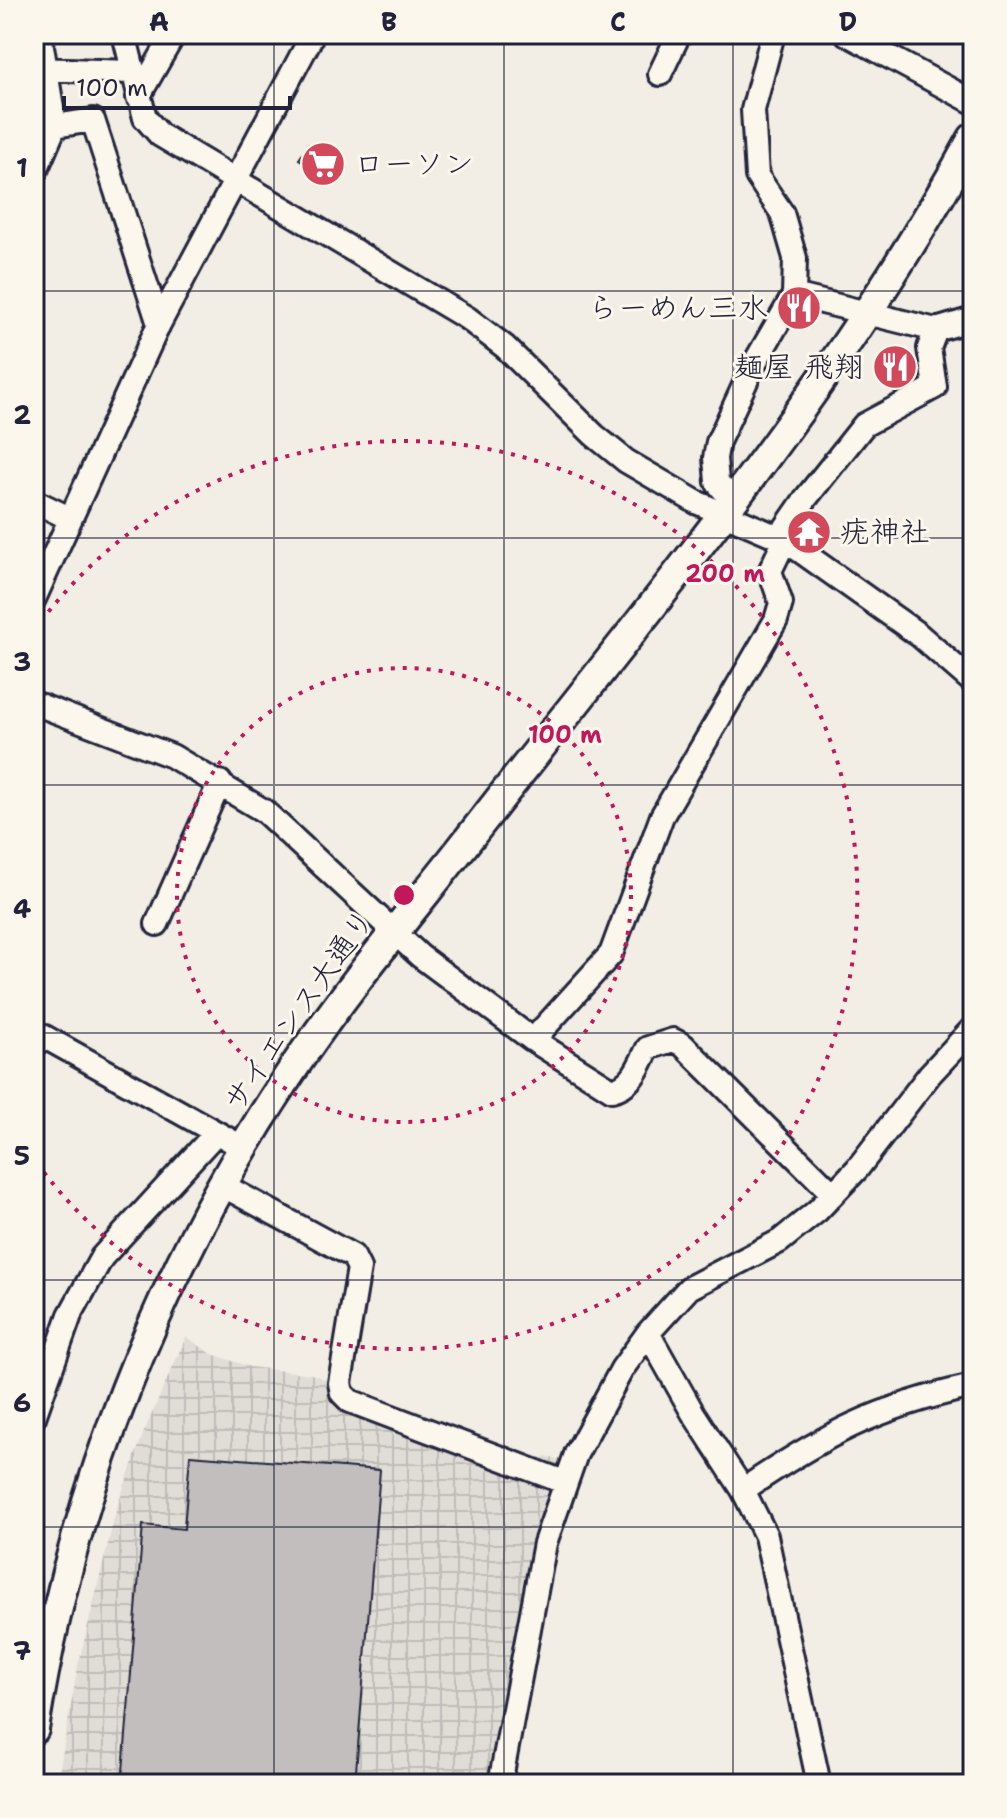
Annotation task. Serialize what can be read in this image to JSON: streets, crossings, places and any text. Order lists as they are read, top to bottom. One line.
{"streets":{"main road":["サイエンス大通り"]},"places":{"supermarket":["ローソン"],"restaurant":["らーめん三水","麺屋 飛翔"],"temple":["疣神社"]},"scale_bar":"100 m","grid":{"columns":["A","B","C","D"],"rows":["1","2","3","4","5","6","7"]},"rings":["200 m","100 m"]}
